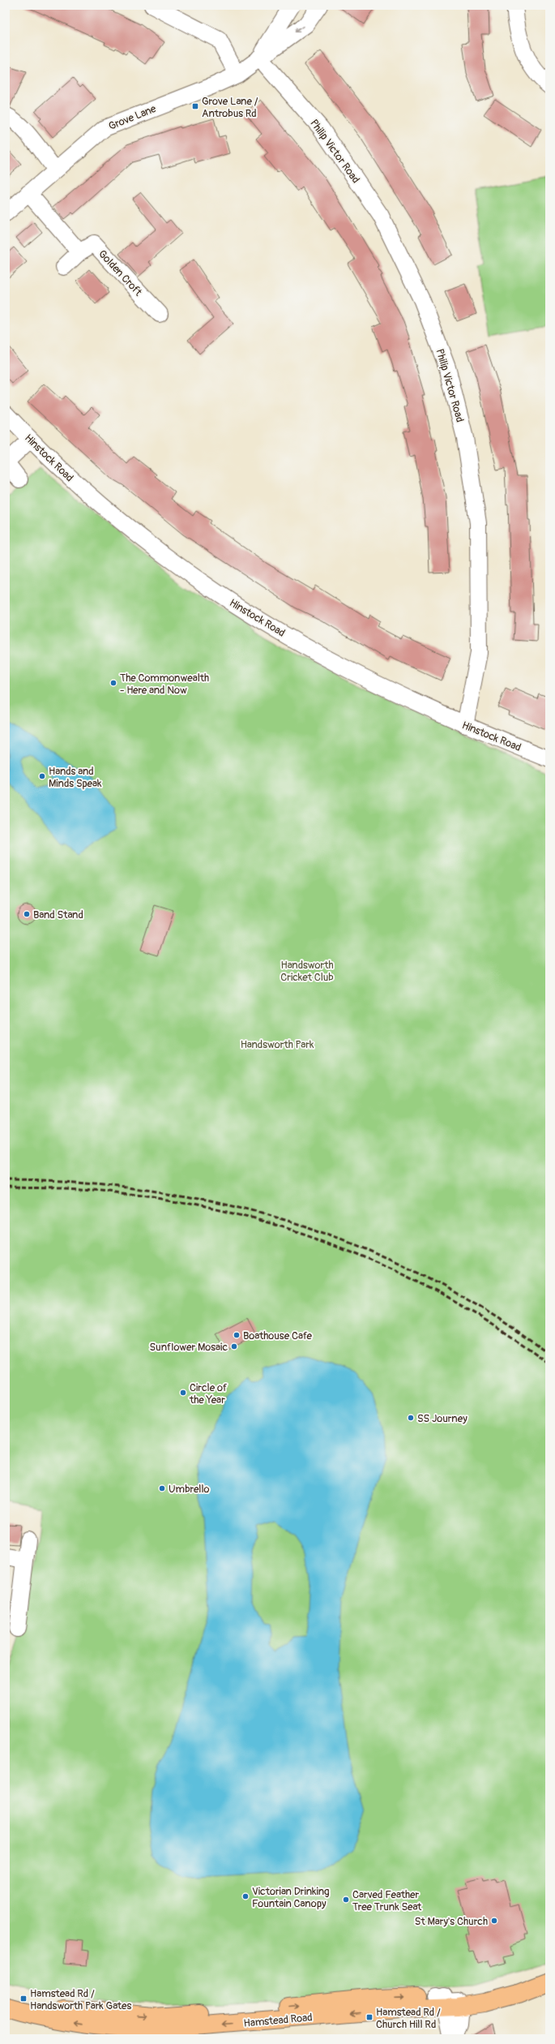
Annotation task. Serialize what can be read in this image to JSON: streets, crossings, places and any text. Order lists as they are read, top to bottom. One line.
{"streets":{"main road":["Hamstead Road"],"street":["Grove Lane","Philip Victor Road","Golden Croft","Hinstock Road"]},"crossings":[["Grove Lane","Philip Victor Road"],["Philip Victor Road","Hinstock Road"]],"parks":["Handsworth Cricket Club","Handsworth Park"],"places":{"transit":["Grove Lane / Antrobus Rd","Hamstead Rd / Handsworth Park Gates","Hamstead Rd / Church Hill Rd"],"other":["The Commonwealth - Here and Now","Hands and Minds Speak","Band Stand","Boathouse Cafe","Sunflower Mosaic","Circle of the Year","SS Journey","Umbrello","Victorian Drinking Fountain Canopy","Carved Feather Tree Trunk Seat","St Mary's Church"]}}
